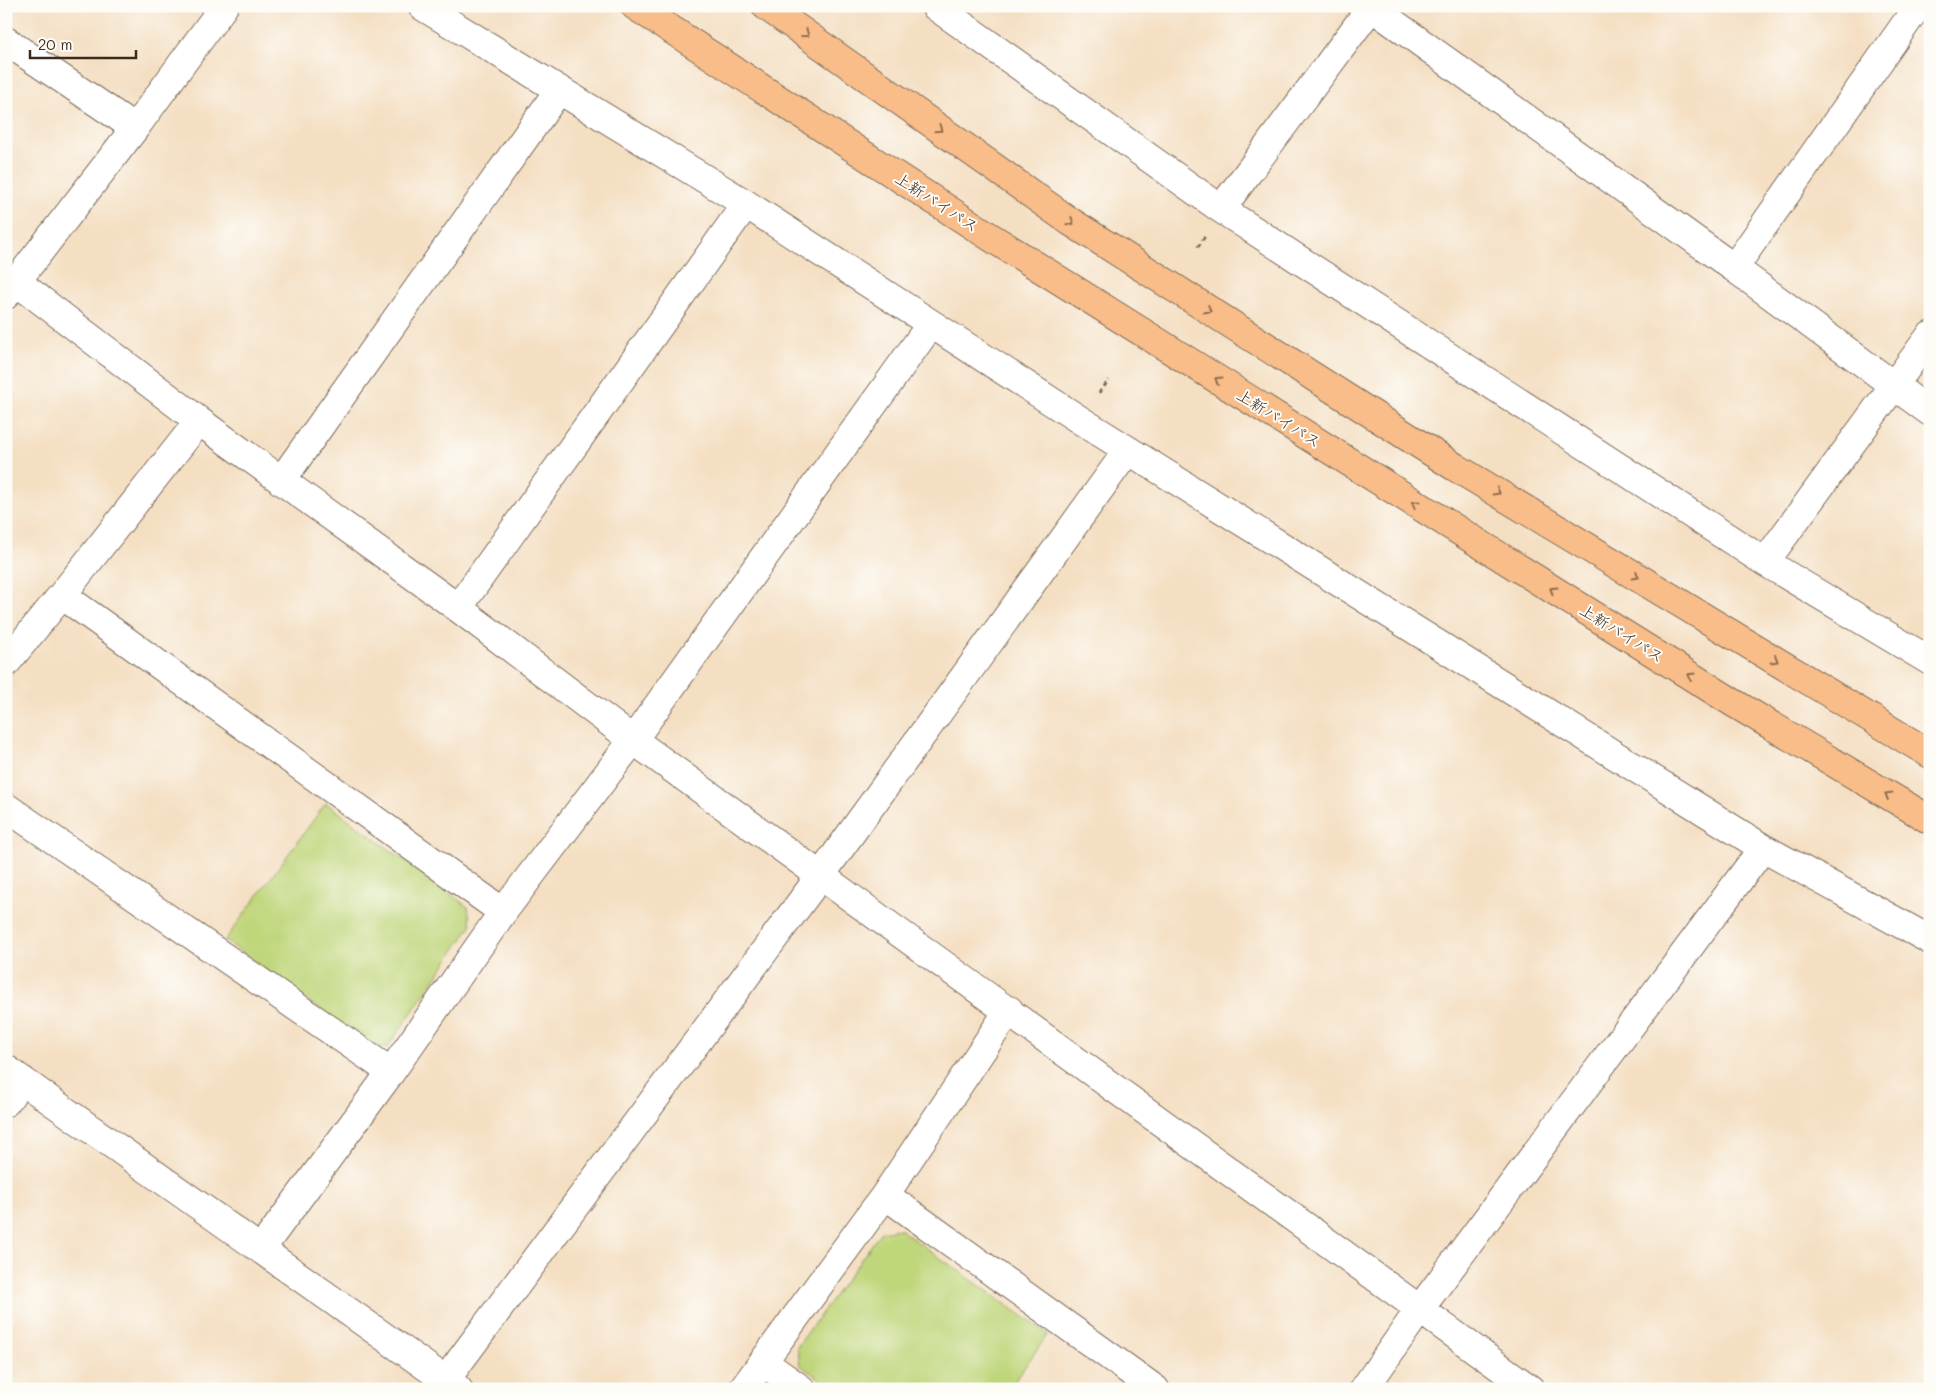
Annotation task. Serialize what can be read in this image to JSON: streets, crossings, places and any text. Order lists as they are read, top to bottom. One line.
{"streets":{"highway":["上新バイパス"]},"scale_bar":"20 m"}
